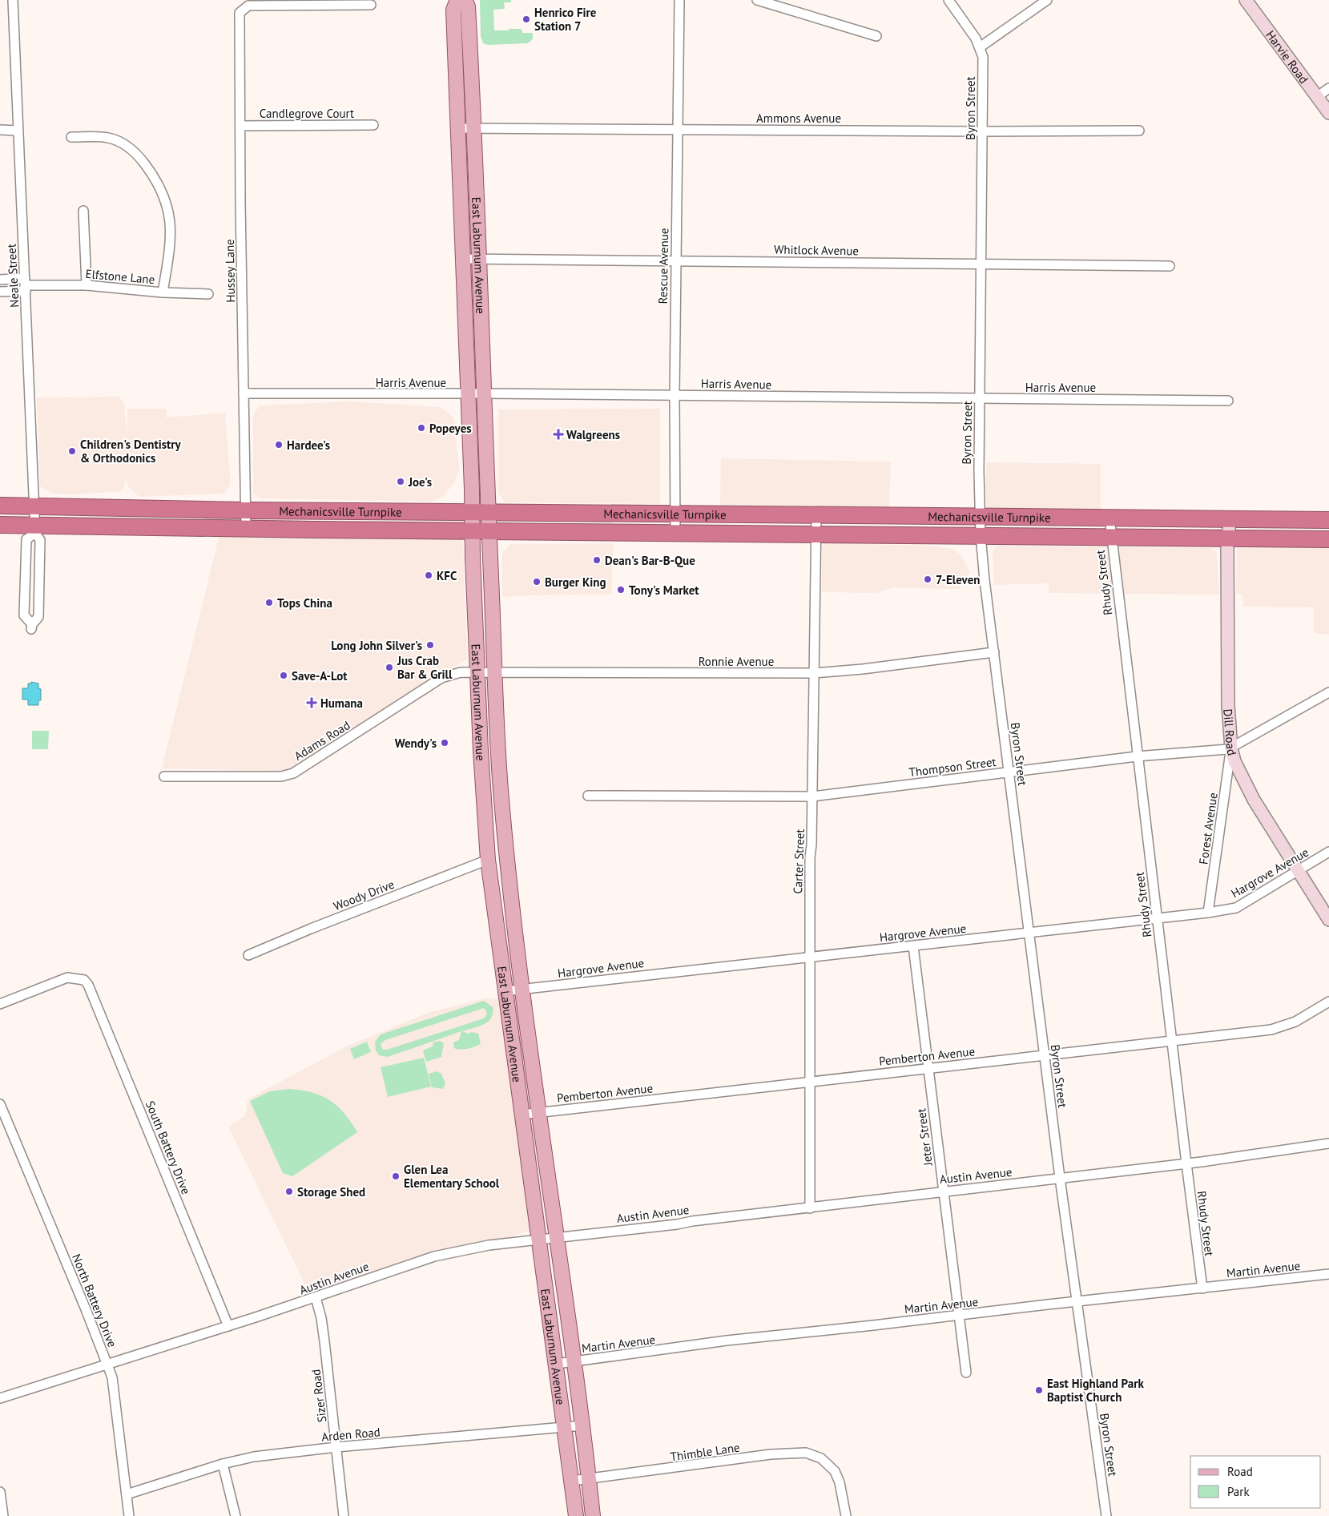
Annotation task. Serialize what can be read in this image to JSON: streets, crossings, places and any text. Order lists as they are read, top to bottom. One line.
{"streets":{"highway":["Mechanicsville Turnpike"],"main road":["East Laburnum Avenue"],"street":["Harvie Road","Byron Street","Candlegrove Court","Ammons Avenue","Whitlock Avenue","Rescue Avenue","Hussey Lane","Neale Street","Elfstone Lane","Harris Avenue","Rhudy Street","Ronnie Avenue","Dill Road","Adams Road","Thompson Street","Forest Avenue","Carter Street","Hargrove Avenue","Woody Drive","Pemberton Avenue","Jeter Street","South Battery Drive","Austin Avenue","Martin Avenue","North Battery Drive","Sizer Road","Arden Road","Thimble Lane"]},"crossings":[["Byron Street","Ammons Avenue"],["Byron Street","Whitlock Avenue"],["Byron Street","Harris Avenue"],["Byron Street","Mechanicsville Turnpike"],["Byron Street","Ronnie Avenue"],["Byron Street","Thompson Street"],["Byron Street","Hargrove Avenue"],["Byron Street","Pemberton Avenue"],["Byron Street","Austin Avenue"],["Byron Street","Martin Avenue"],["Candlegrove Court","Hussey Lane"],["Ammons Avenue","East Laburnum Avenue"],["Ammons Avenue","Rescue Avenue"],["Whitlock Avenue","East Laburnum Avenue"],["Whitlock Avenue","Rescue Avenue"],["East Laburnum Avenue","Harris Avenue"],["East Laburnum Avenue","Mechanicsville Turnpike"],["East Laburnum Avenue","Ronnie Avenue"],["East Laburnum Avenue","Adams Road"],["East Laburnum Avenue","Hargrove Avenue"],["East Laburnum Avenue","Woody Drive"],["East Laburnum Avenue","Pemberton Avenue"],["East Laburnum Avenue","Austin Avenue"],["East Laburnum Avenue","Martin Avenue"],["East Laburnum Avenue","Arden Road"],["East Laburnum Avenue","Thimble Lane"],["Rescue Avenue","Harris Avenue"],["Rescue Avenue","Mechanicsville Turnpike"],["Hussey Lane","Harris Avenue"],["Hussey Lane","Mechanicsville Turnpike"],["Neale Street","Elfstone Lane"],["Neale Street","Mechanicsville Turnpike"],["Mechanicsville Turnpike","Rhudy Street"],["Mechanicsville Turnpike","Dill Road"],["Mechanicsville Turnpike","Carter Street"],["Rhudy Street","Thompson Street"],["Rhudy Street","Hargrove Avenue"],["Rhudy Street","Pemberton Avenue"],["Rhudy Street","Austin Avenue"],["Rhudy Street","Martin Avenue"],["Ronnie Avenue","Adams Road"],["Ronnie Avenue","Carter Street"],["Dill Road","Thompson Street"],["Dill Road","Forest Avenue"],["Dill Road","Hargrove Avenue"],["Thompson Street","Forest Avenue"],["Thompson Street","Carter Street"],["Forest Avenue","Hargrove Avenue"],["Carter Street","Hargrove Avenue"],["Carter Street","Pemberton Avenue"],["Carter Street","Austin Avenue"],["Hargrove Avenue","Jeter Street"],["Pemberton Avenue","Jeter Street"],["Jeter Street","Austin Avenue"],["Jeter Street","Martin Avenue"],["South Battery Drive","Austin Avenue"],["Austin Avenue","North Battery Drive"],["Austin Avenue","Sizer Road"],["North Battery Drive","Arden Road"],["Sizer Road","Arden Road"]],"places":{"other":["Henrico Fire Station 7","Popeyes","Hardee's","Children's Dentistry & Orthodonics","Joe's","Dean's Bar-B-Que","KFC","7-Eleven","Burger King","Tony's Market","Tops China","Long John Silver's","Jus Crab Bar & Grill","Save-A-Lot","Wendy's","Glen Lea Elementary School","Storage Shed","East Highland Park Baptist Church"],"health":["Walgreens","Humana"]},"legend":["Road","Park"]}
